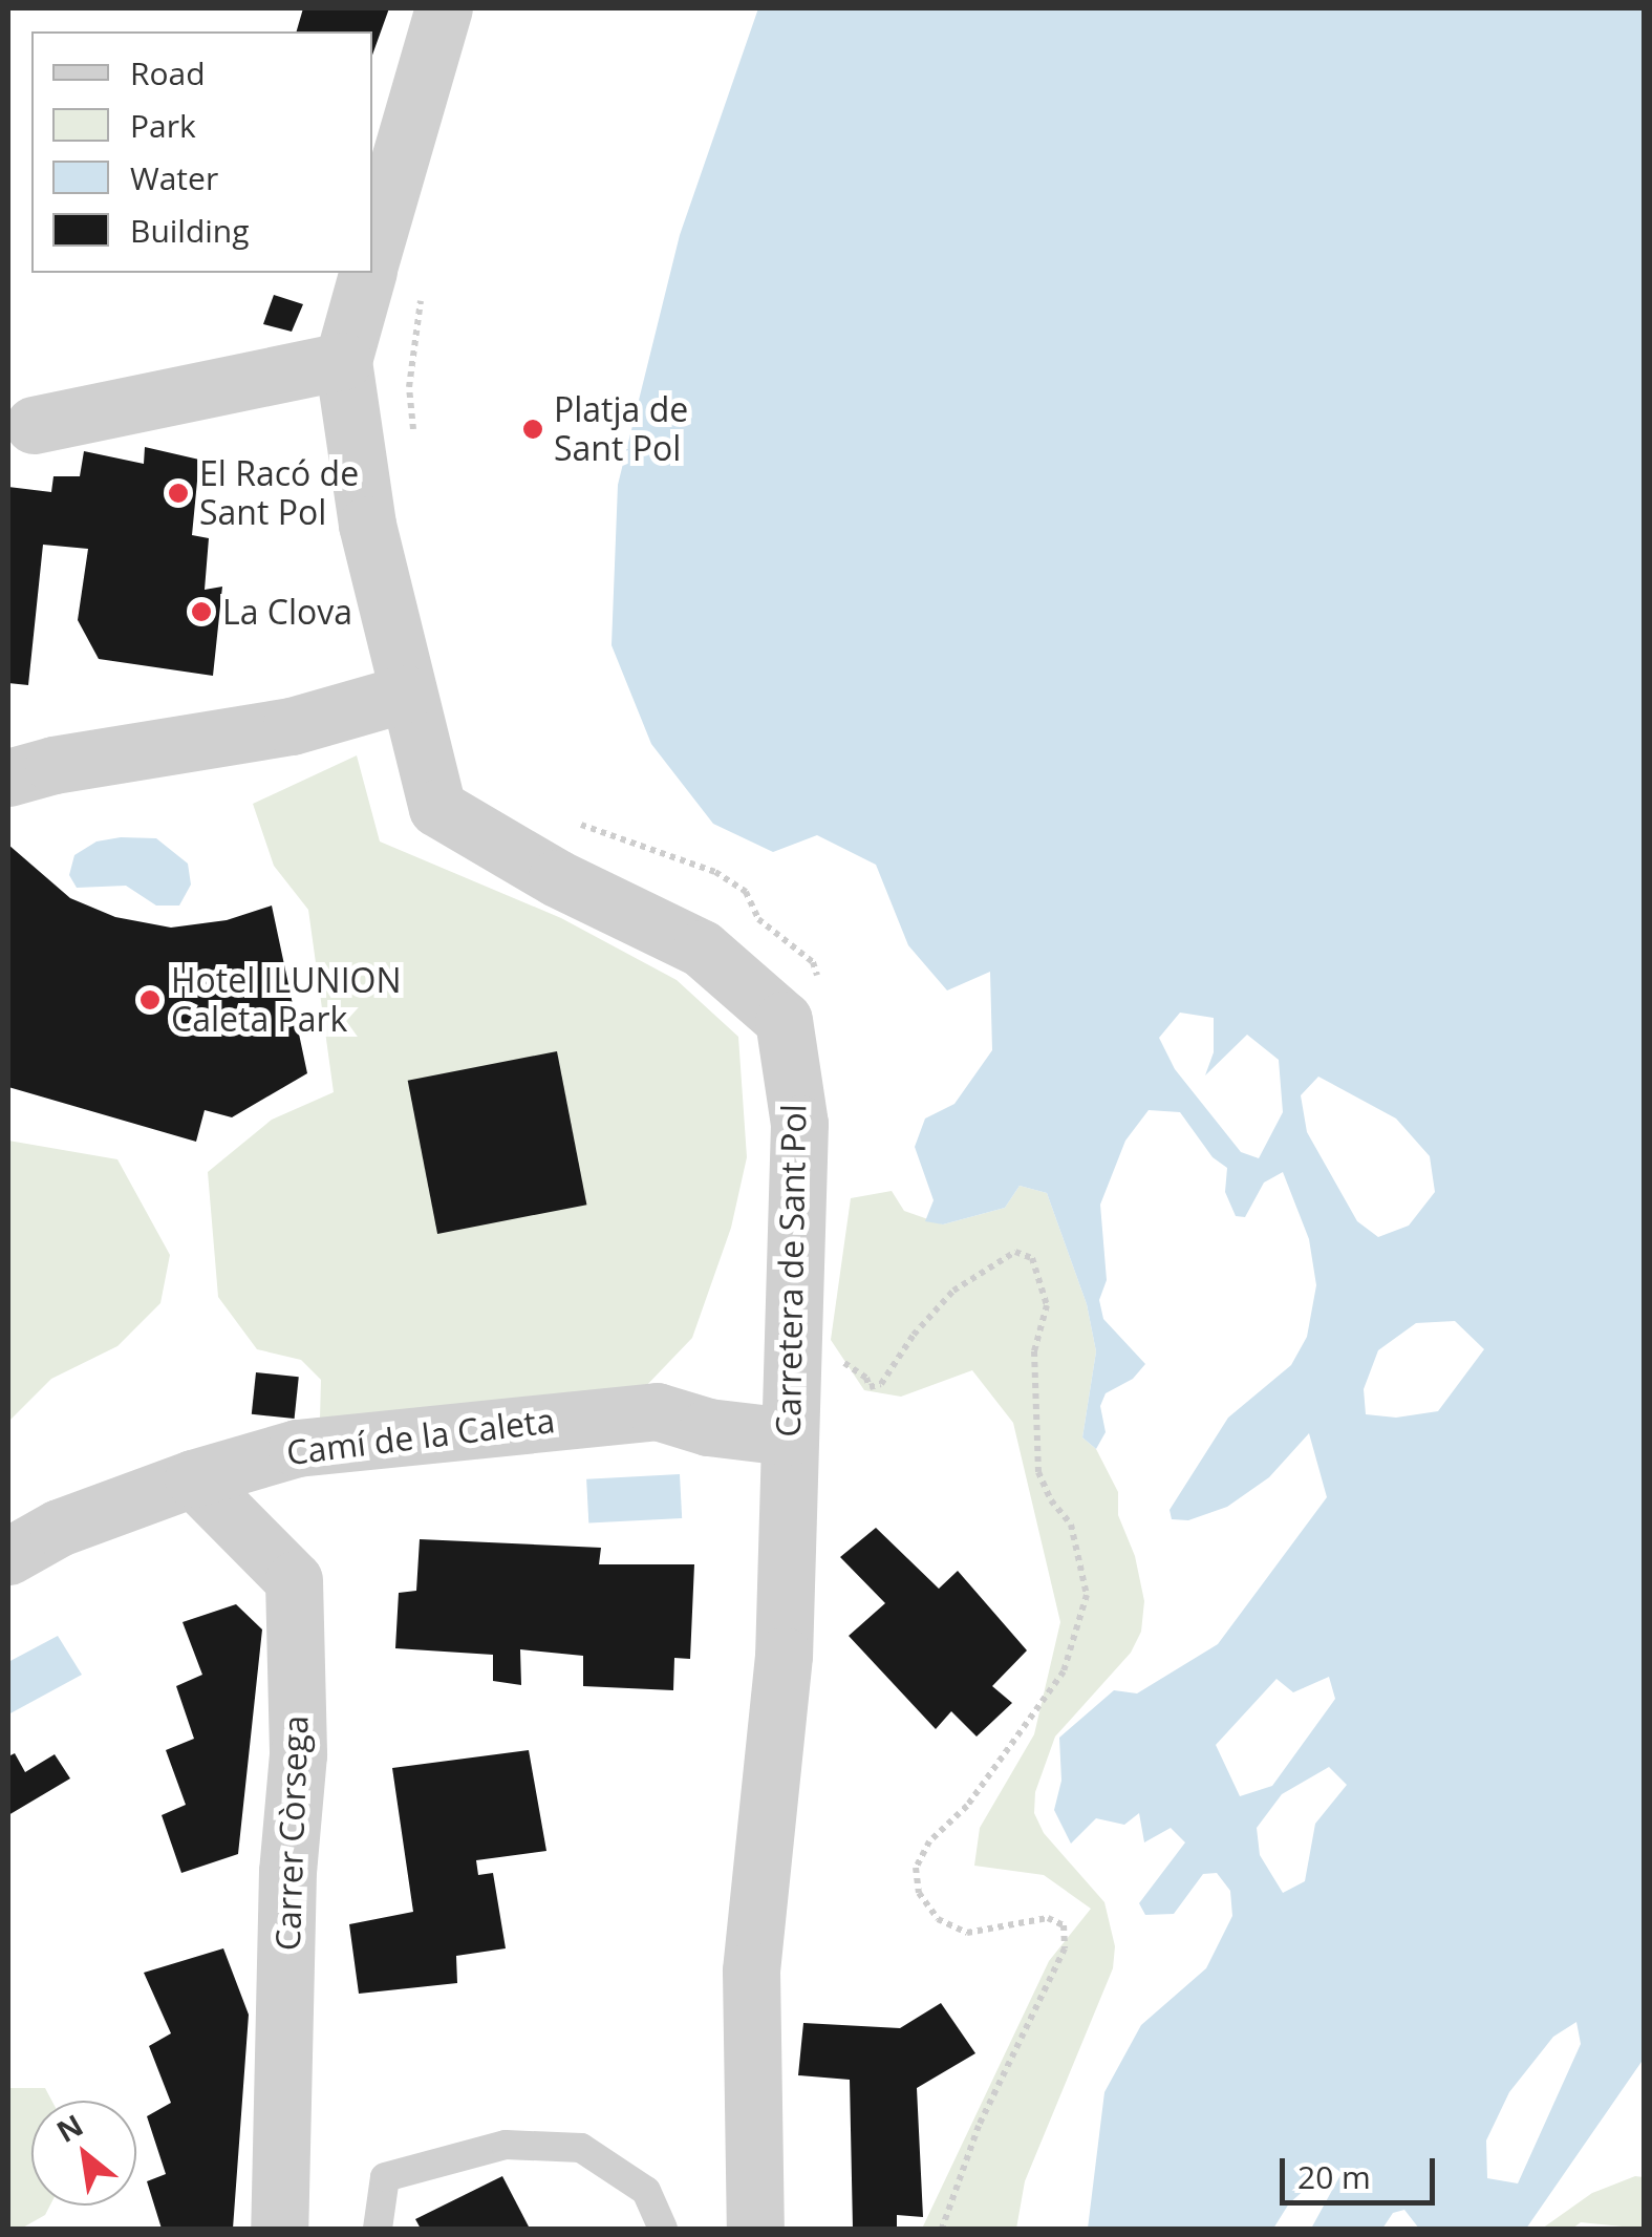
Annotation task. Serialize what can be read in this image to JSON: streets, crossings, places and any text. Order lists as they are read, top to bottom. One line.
{"streets":{"street":["Carretera de Sant Pol","Camí de la Caleta","Carrer Còrsega"]},"crossings":[["Carretera de Sant Pol","Camí de la Caleta"],["Camí de la Caleta","Carrer Còrsega"]],"places":["Platja de Sant Pol","El Racó de Sant Pol","La Clova","Hotel ILUNION Caleta Park"],"legend":["Road","Park","Water","Building"],"scale_bar":"20 m","north":"top left"}
